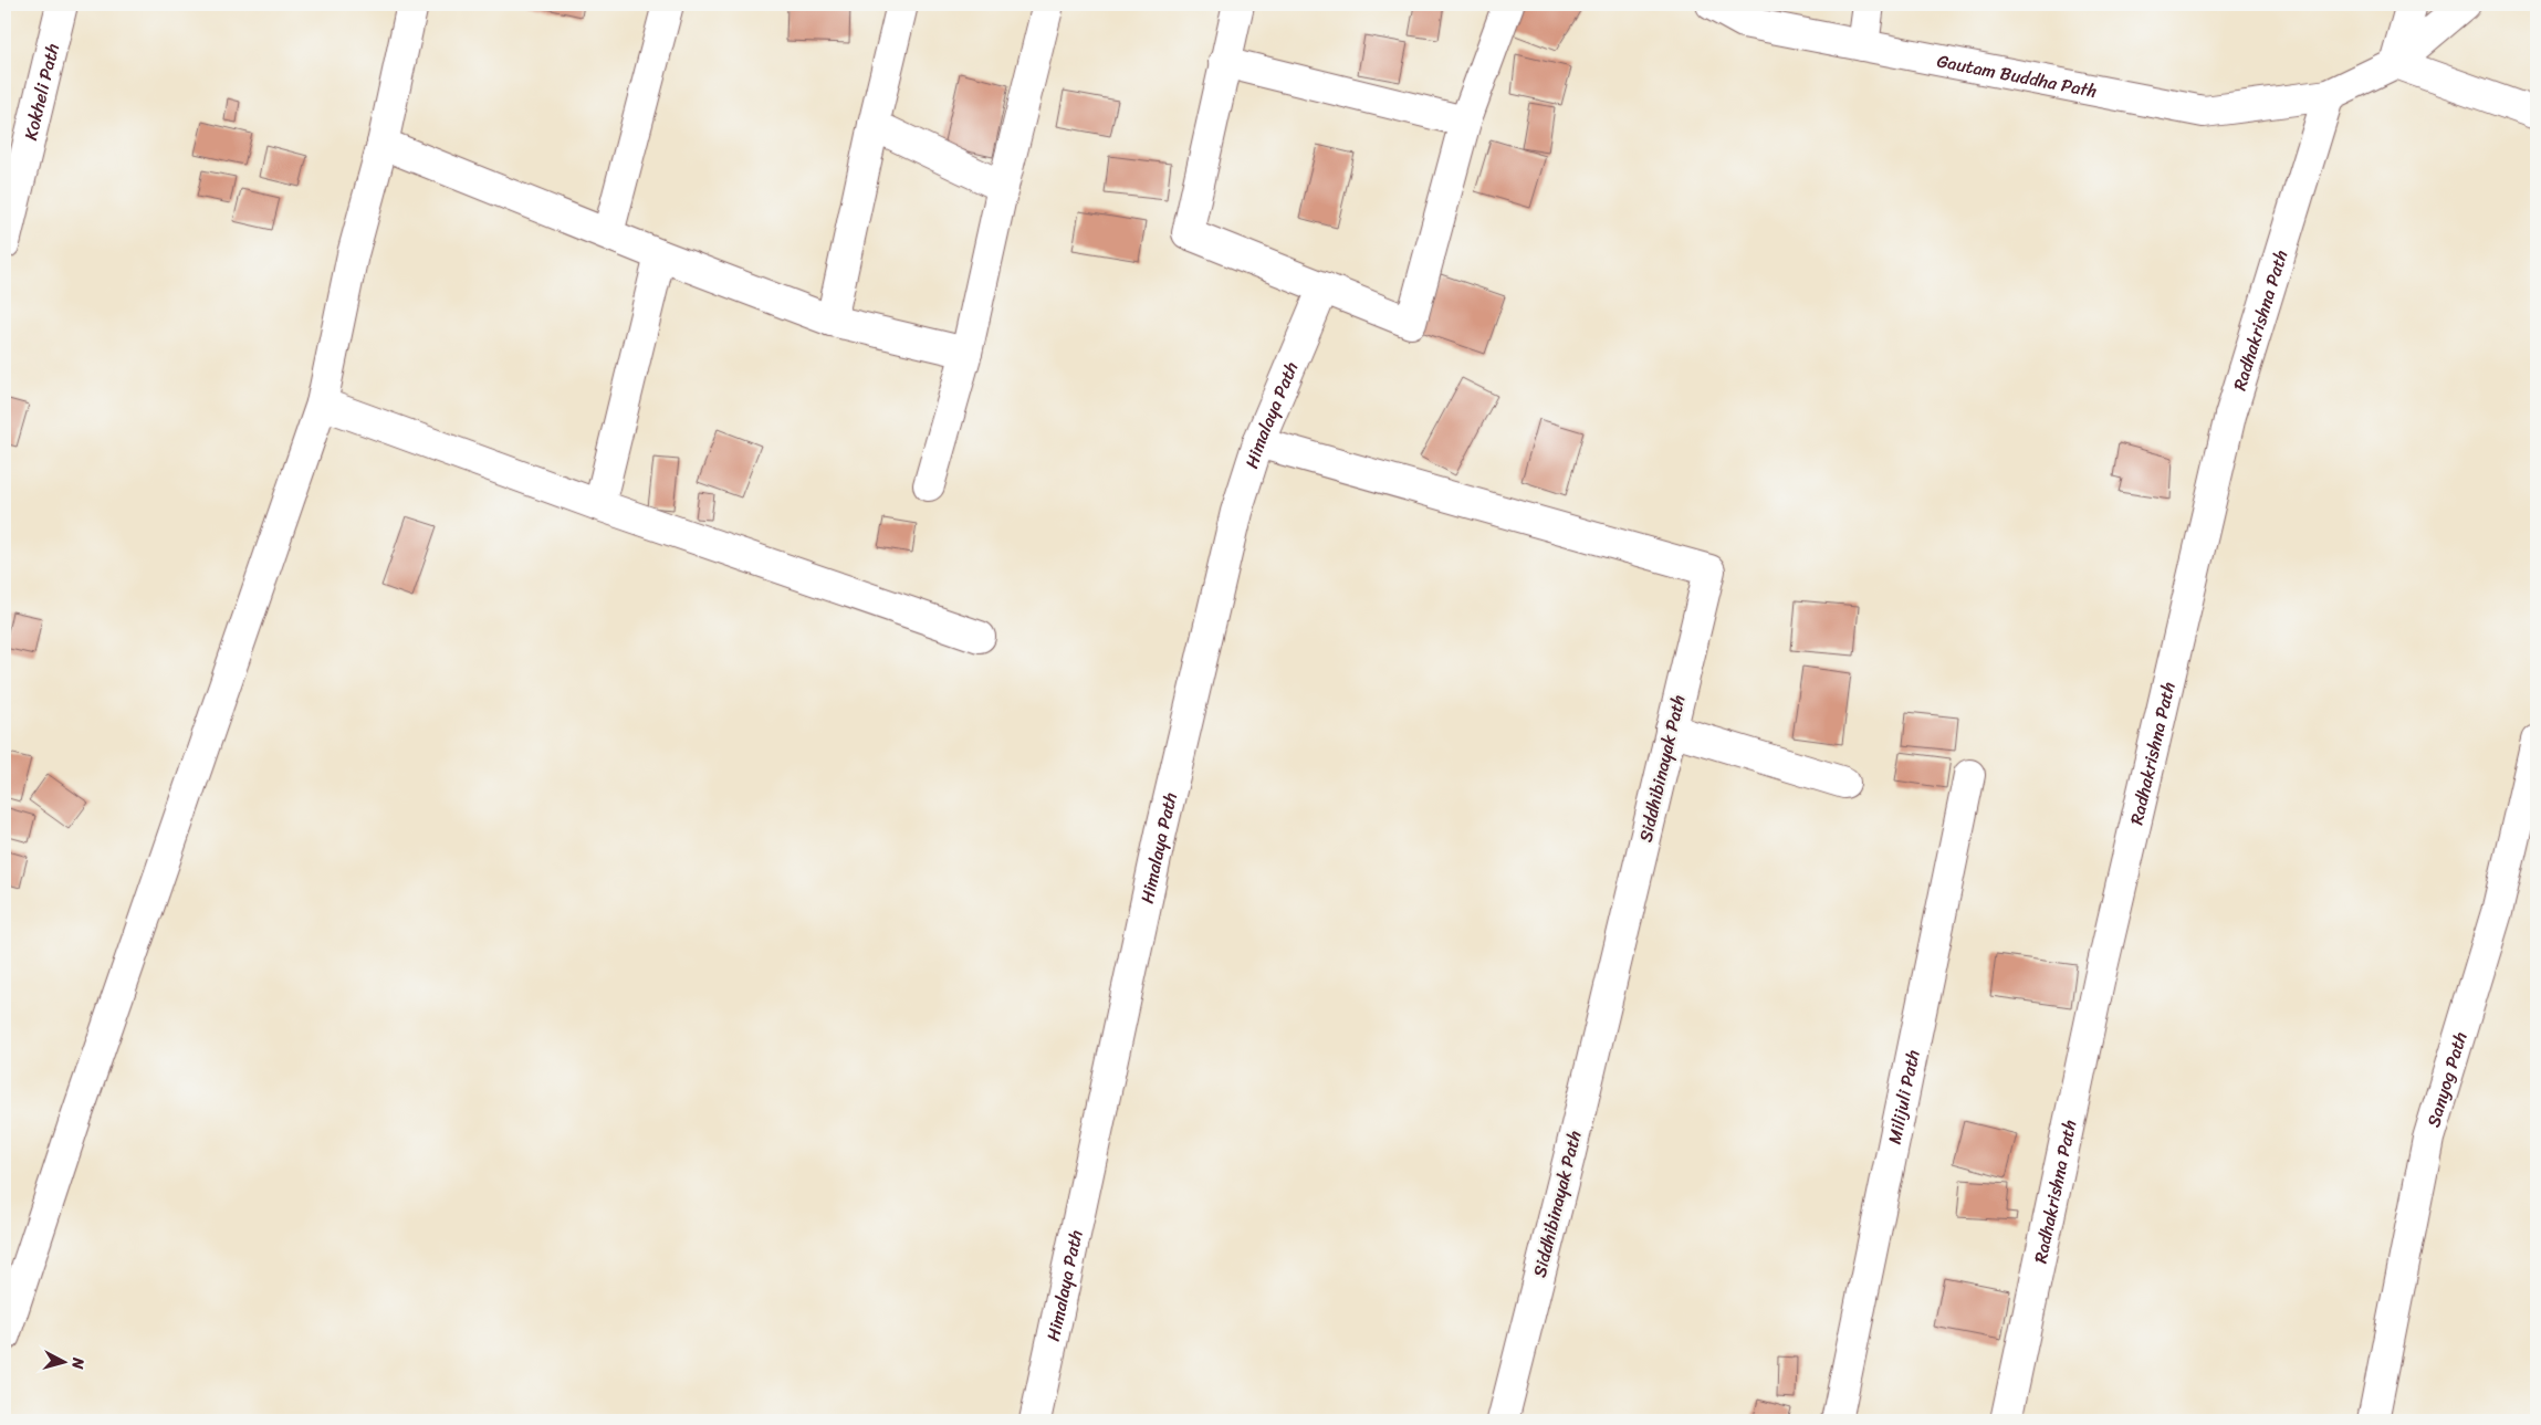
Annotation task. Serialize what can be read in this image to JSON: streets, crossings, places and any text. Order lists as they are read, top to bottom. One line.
{"streets":{"street":["Gautam Buddha Path","Kokheli Path","Radhakrishna Path","Himalaya Path","Siddhibinayak Path","Sanyog Path","Milijuli Path"]},"crossings":[["Gautam Buddha Path","Radhakrishna Path"],["Himalaya Path","Siddhibinayak Path"]],"north":"right"}
